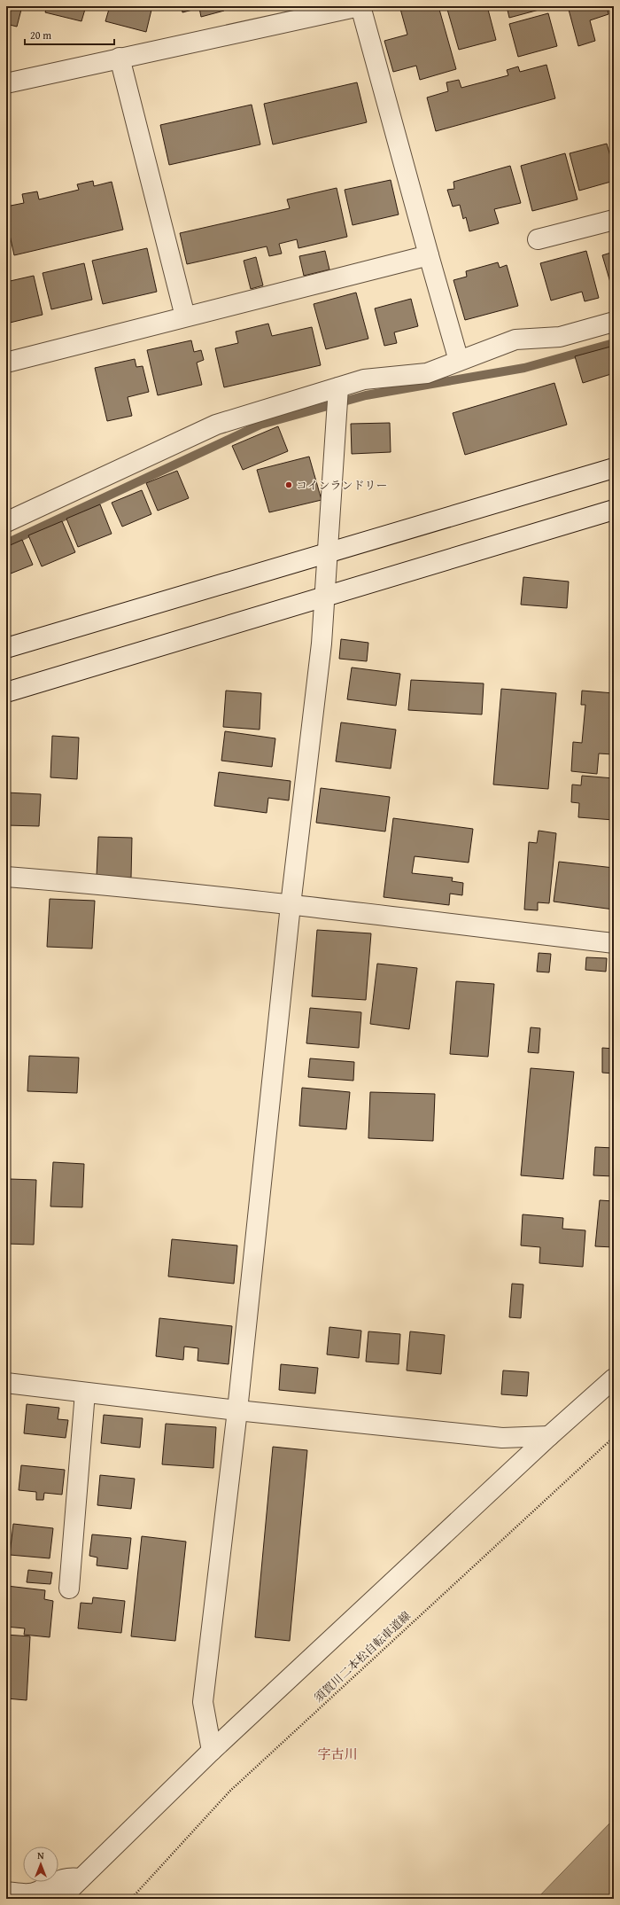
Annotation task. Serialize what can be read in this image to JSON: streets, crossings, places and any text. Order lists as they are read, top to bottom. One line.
{"streets":{"path":["須賀川二本松自転車道線"]},"districts":["字古川"],"places":["コインランドリー"],"scale_bar":"20 m","north":"top"}
